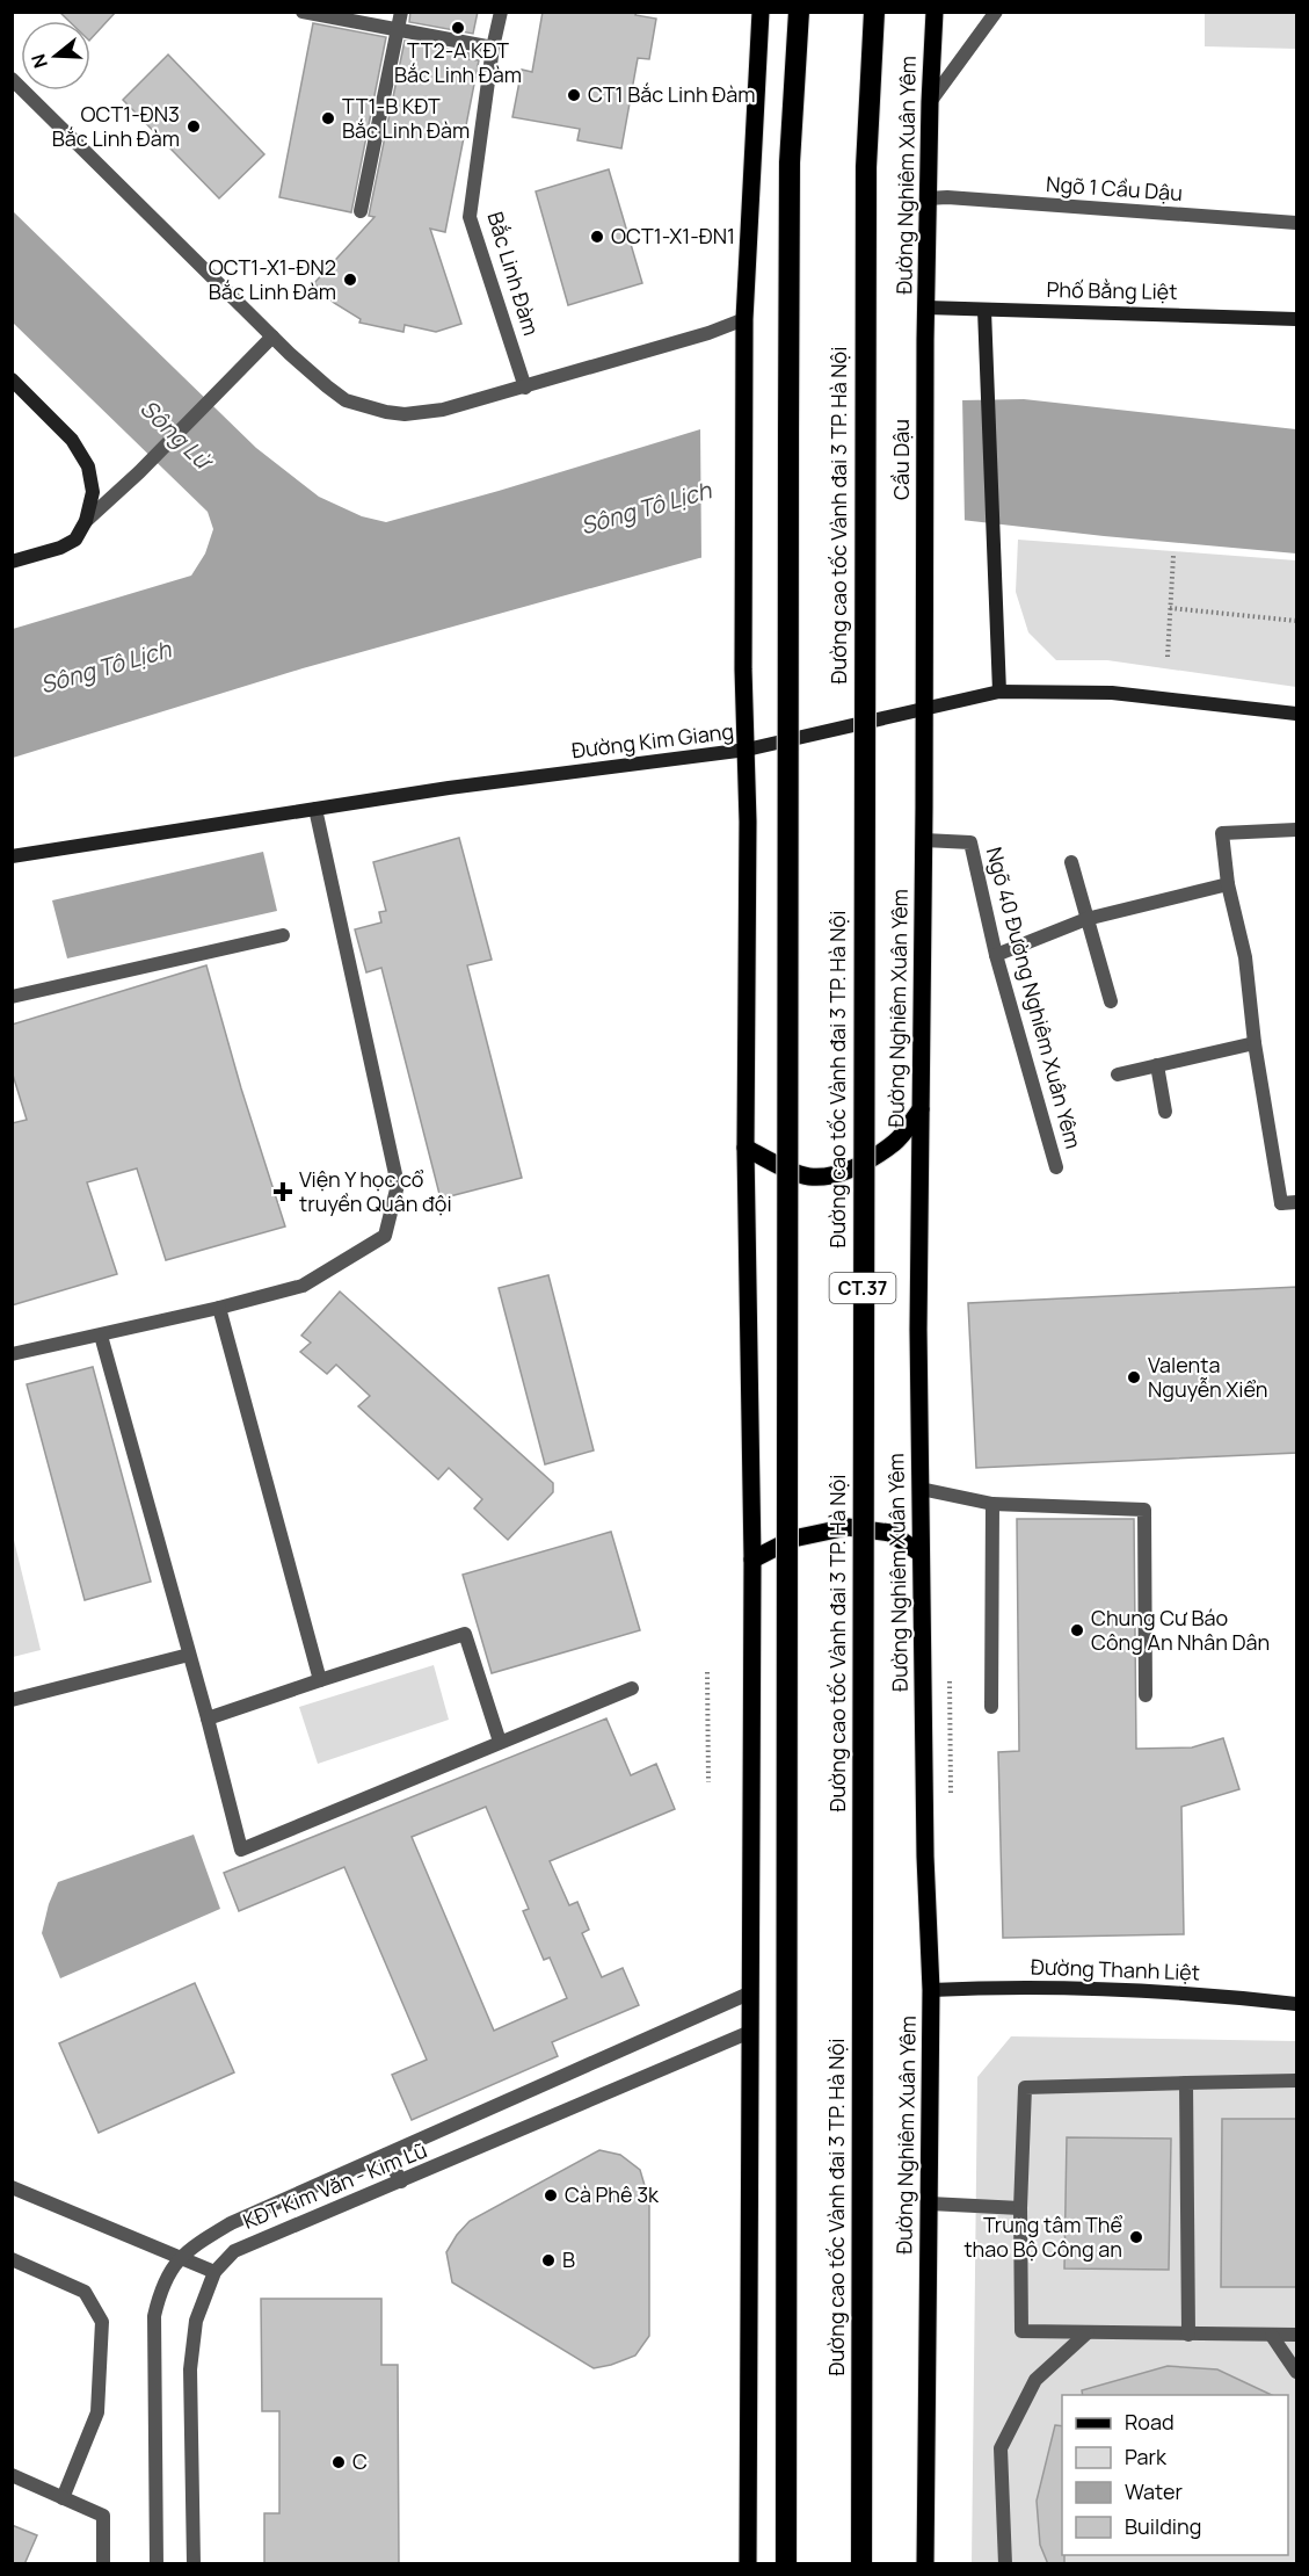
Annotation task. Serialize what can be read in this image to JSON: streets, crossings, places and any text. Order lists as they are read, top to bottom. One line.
{"streets":{"highway":["Đường cao tốc Vành đai 3 TP. Hà Nội","CT.37"],"main road":["Đường Nghiêm Xuân Yêm","Phố Bằng Liệt","Cầu Dậu","Đường Kim Giang","Đường Thanh Liệt"],"street":["Ngõ 1 Cầu Dậu","Bắc Linh Đàm","Ngõ 40 Đường Nghiêm Xuân Yêm","KĐT Kim Văn - Kim Lũ"]},"crossings":[["Đường Nghiêm Xuân Yêm","Ngõ 1 Cầu Dậu"],["Đường Nghiêm Xuân Yêm","Phố Bằng Liệt"],["Đường Nghiêm Xuân Yêm","Cầu Dậu"],["Đường Nghiêm Xuân Yêm","Đường Kim Giang"],["Đường Nghiêm Xuân Yêm","Ngõ 40 Đường Nghiêm Xuân Yêm"],["Đường Nghiêm Xuân Yêm","Đường Thanh Liệt"]],"water":["Sông Lừ","Sông Tô Lịch"],"places":{"other":["TT2-A KĐT Bắc Linh Đàm","CT1 Bắc Linh Đàm","TT1-B KĐT Bắc Linh Đàm","OCT1-ĐN3 Bắc Linh Đàm","OCT1-X1-ĐN1","OCT1-X1-ĐN2 Bắc Linh Đàm","Valenta Nguyễn Xiển","Chung Cư Báo Công An Nhân Dân","Cà Phê 3k","Trung tâm Thể thao Bộ Công an","B","C"],"health":["Viện Y học cổ truyền Quân đội"]},"legend":["Road","Park","Water","Building"],"north":"left"}
